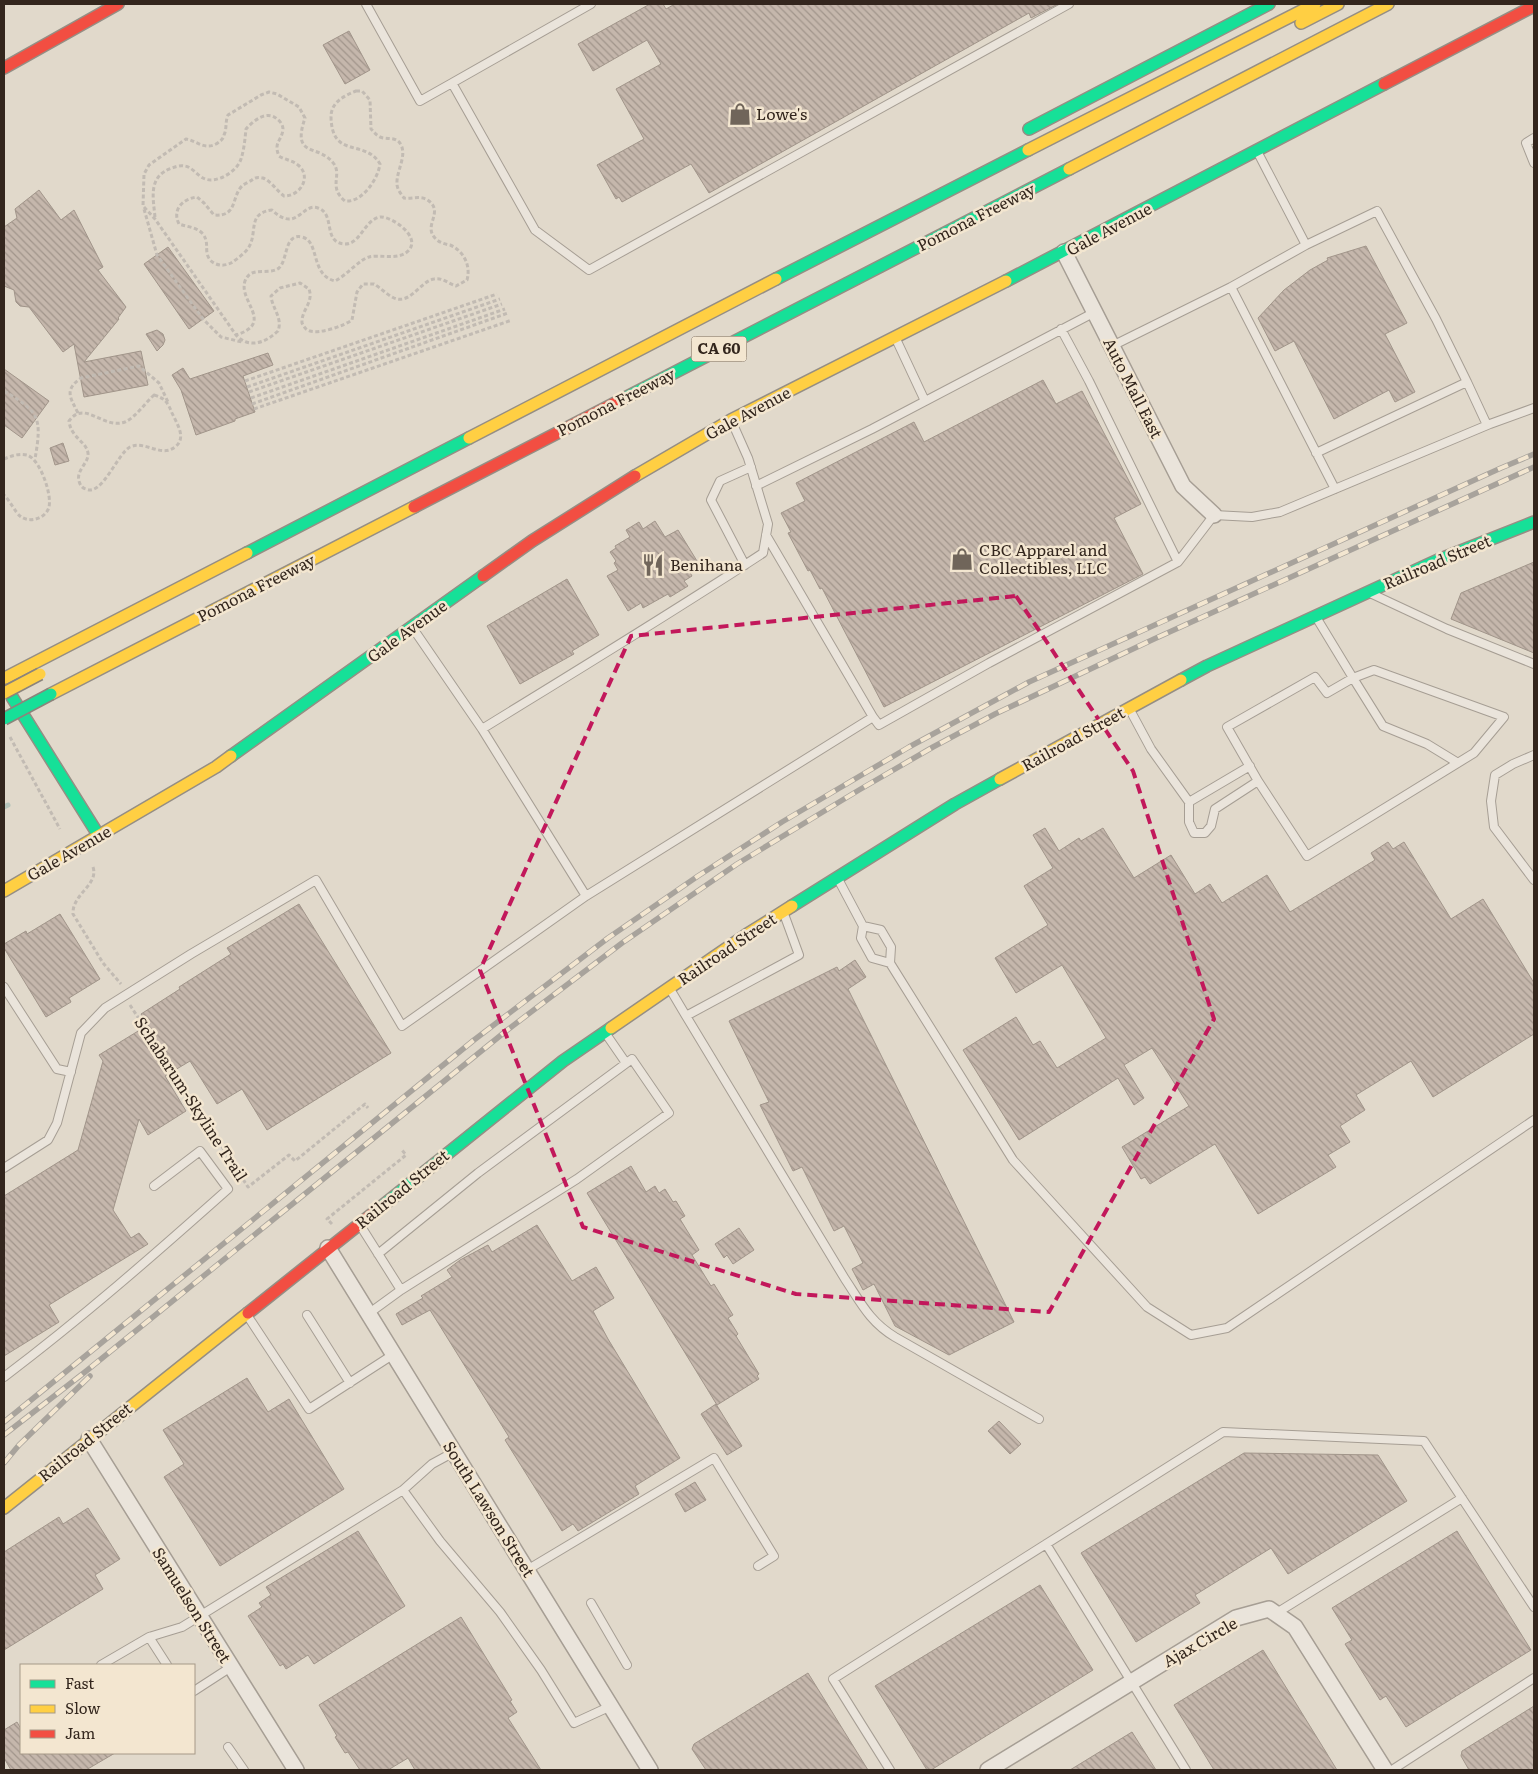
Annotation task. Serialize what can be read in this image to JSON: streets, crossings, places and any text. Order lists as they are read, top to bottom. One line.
{"streets":{"main road":["Pomona Freeway","Gale Avenue","CA 60","Railroad Street"],"street":["Auto Mall East","South Lawson Street","Samuelson Street","Ajax Circle"],"path":["Schabarum-Skyline Trail"]},"crossings":[["Gale Avenue","Auto Mall East"],["Railroad Street","South Lawson Street"],["Railroad Street","Samuelson Street"]],"places":{"shop":["Lowe's","CBC Apparel and Collectibles, LLC"],"restaurant":["Benihana"]},"legend":["Fast","Slow","Jam"]}
